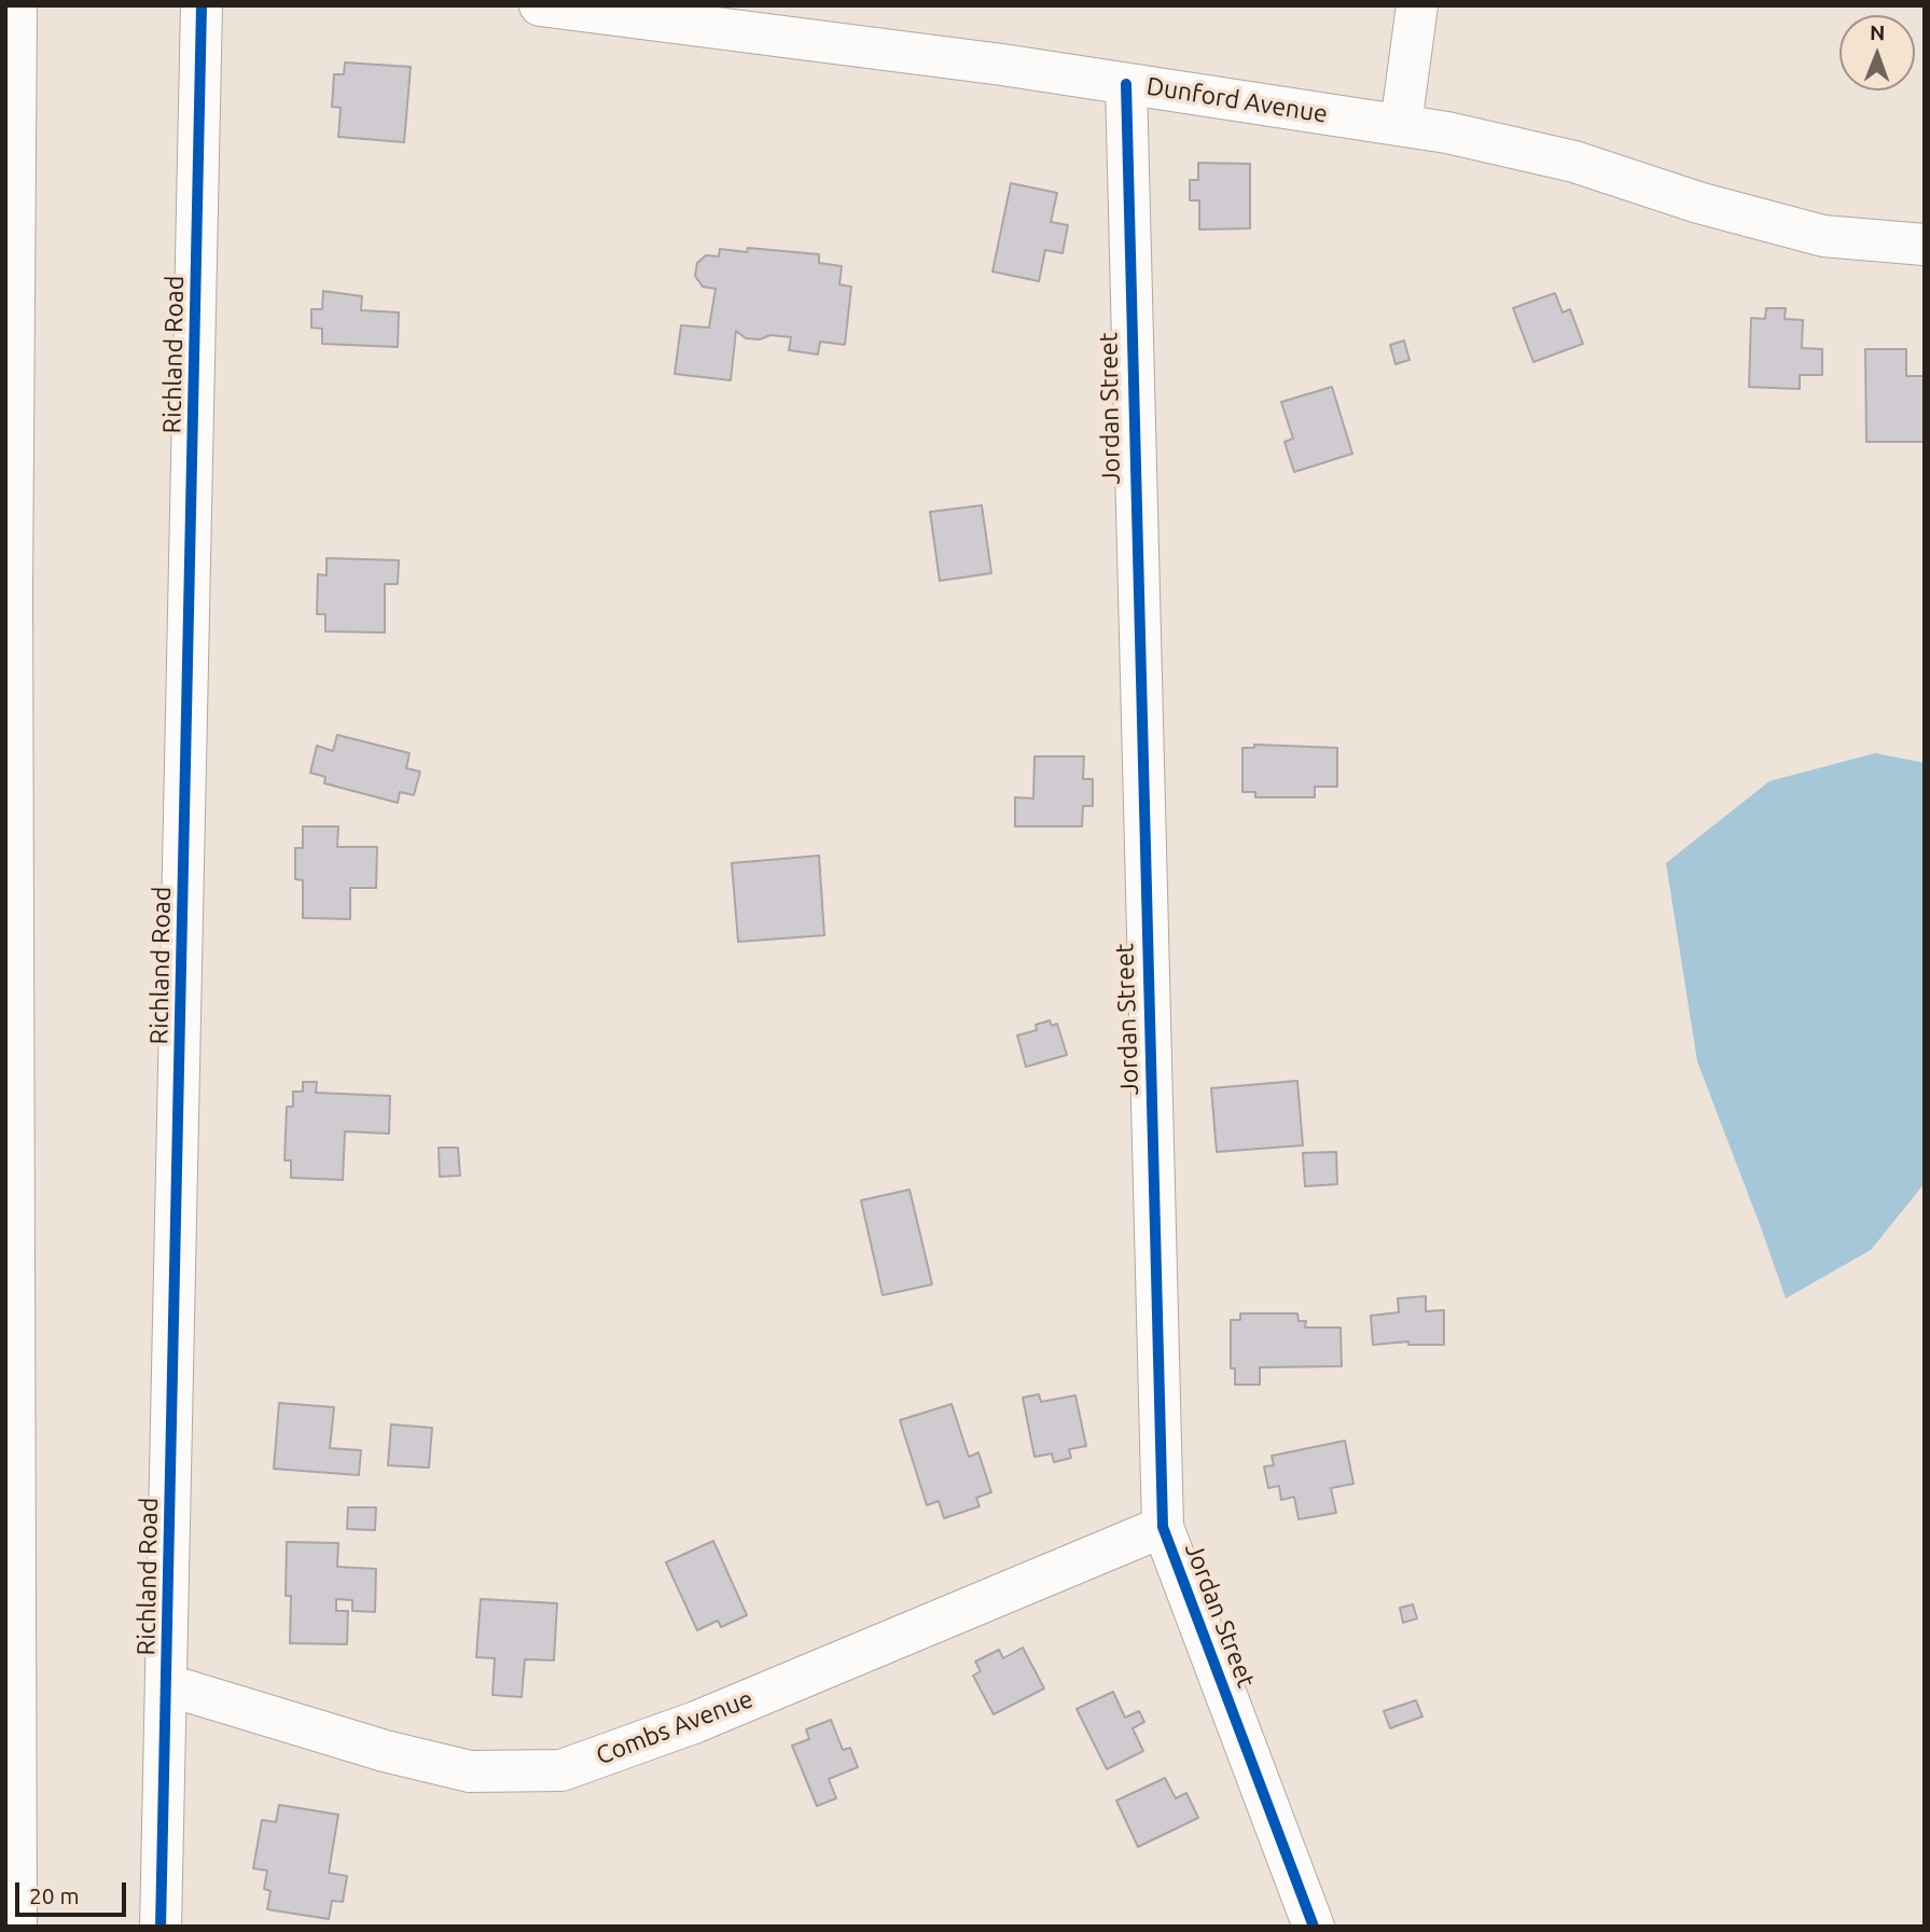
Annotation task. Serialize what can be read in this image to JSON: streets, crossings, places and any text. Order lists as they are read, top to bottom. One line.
{"streets":{"street":["Dunford Avenue","Richland Road","Jordan Street","Combs Avenue"]},"crossings":[["Dunford Avenue","Jordan Street"],["Richland Road","Combs Avenue"],["Jordan Street","Combs Avenue"]],"scale_bar":"20 m","north":"top"}
